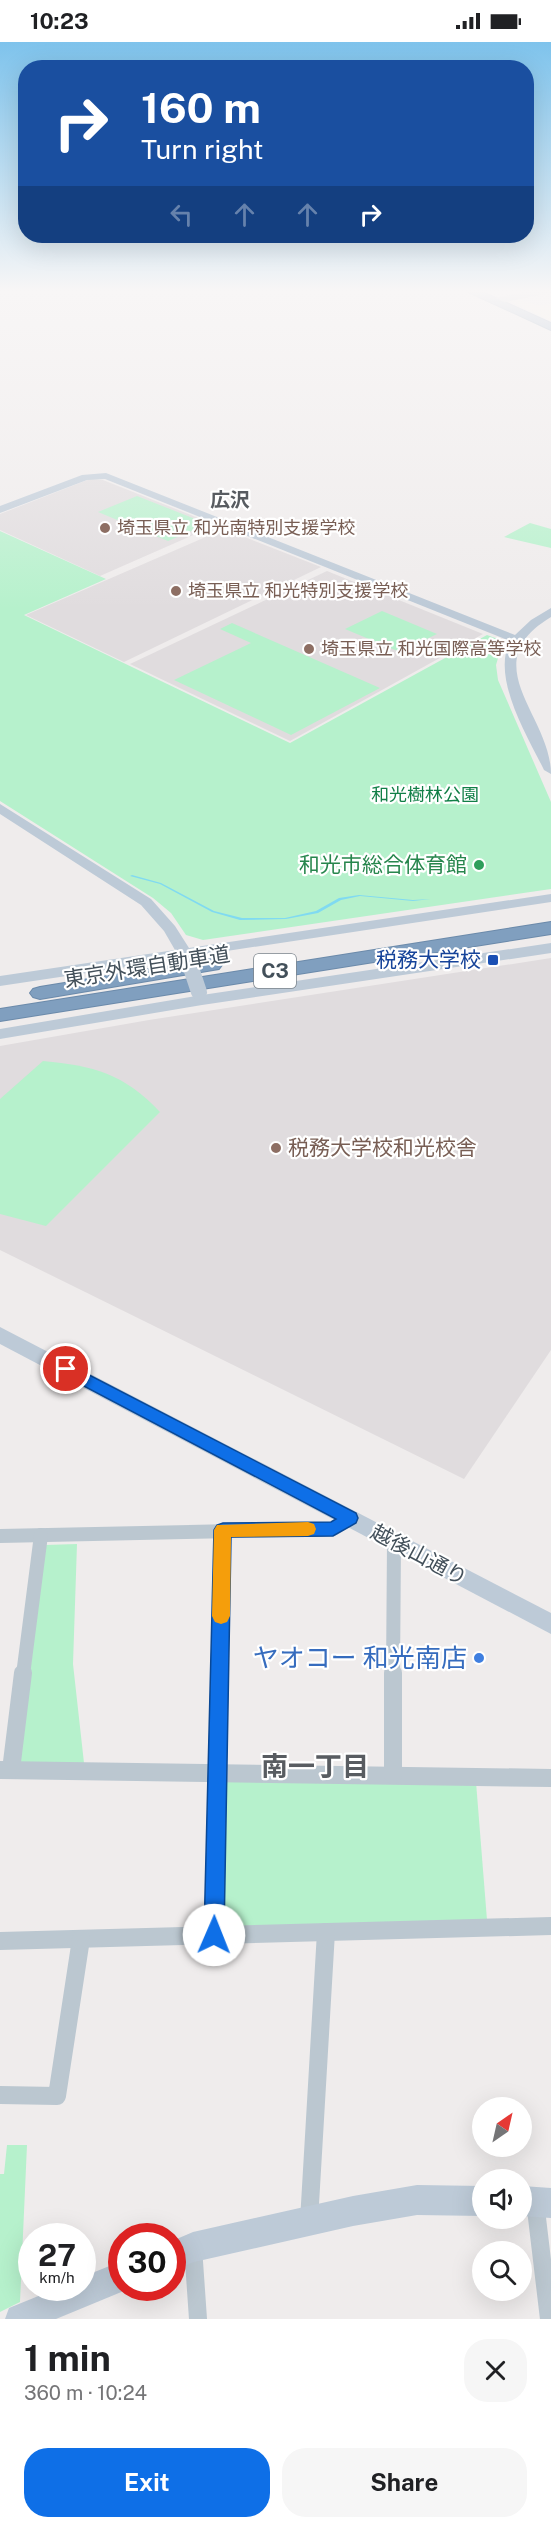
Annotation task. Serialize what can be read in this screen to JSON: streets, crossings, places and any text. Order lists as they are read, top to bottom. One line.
{"streets":{"highway":["東京外環自動車道","C3"],"street":["越後山通り"]},"districts":["広沢","南一丁目"],"parks":["和光樹林公園"],"places":{"other":["埼玉県立 和光南特別支援学校","埼玉県立 和光特別支援学校","埼玉県立 和光国際高等学校","和光市総合体育館","税務大学校和光校舎","ヤオコー 和光南店"],"transit":["税務大学校"]},"north":"top right","page":{"status":"10:23","turn":["160 m","Turn right"],"speed":"27 km/h","limit":"30","heading":["1 min","360 m · 10:24"],"buttons":["Exit","Share"]}}
